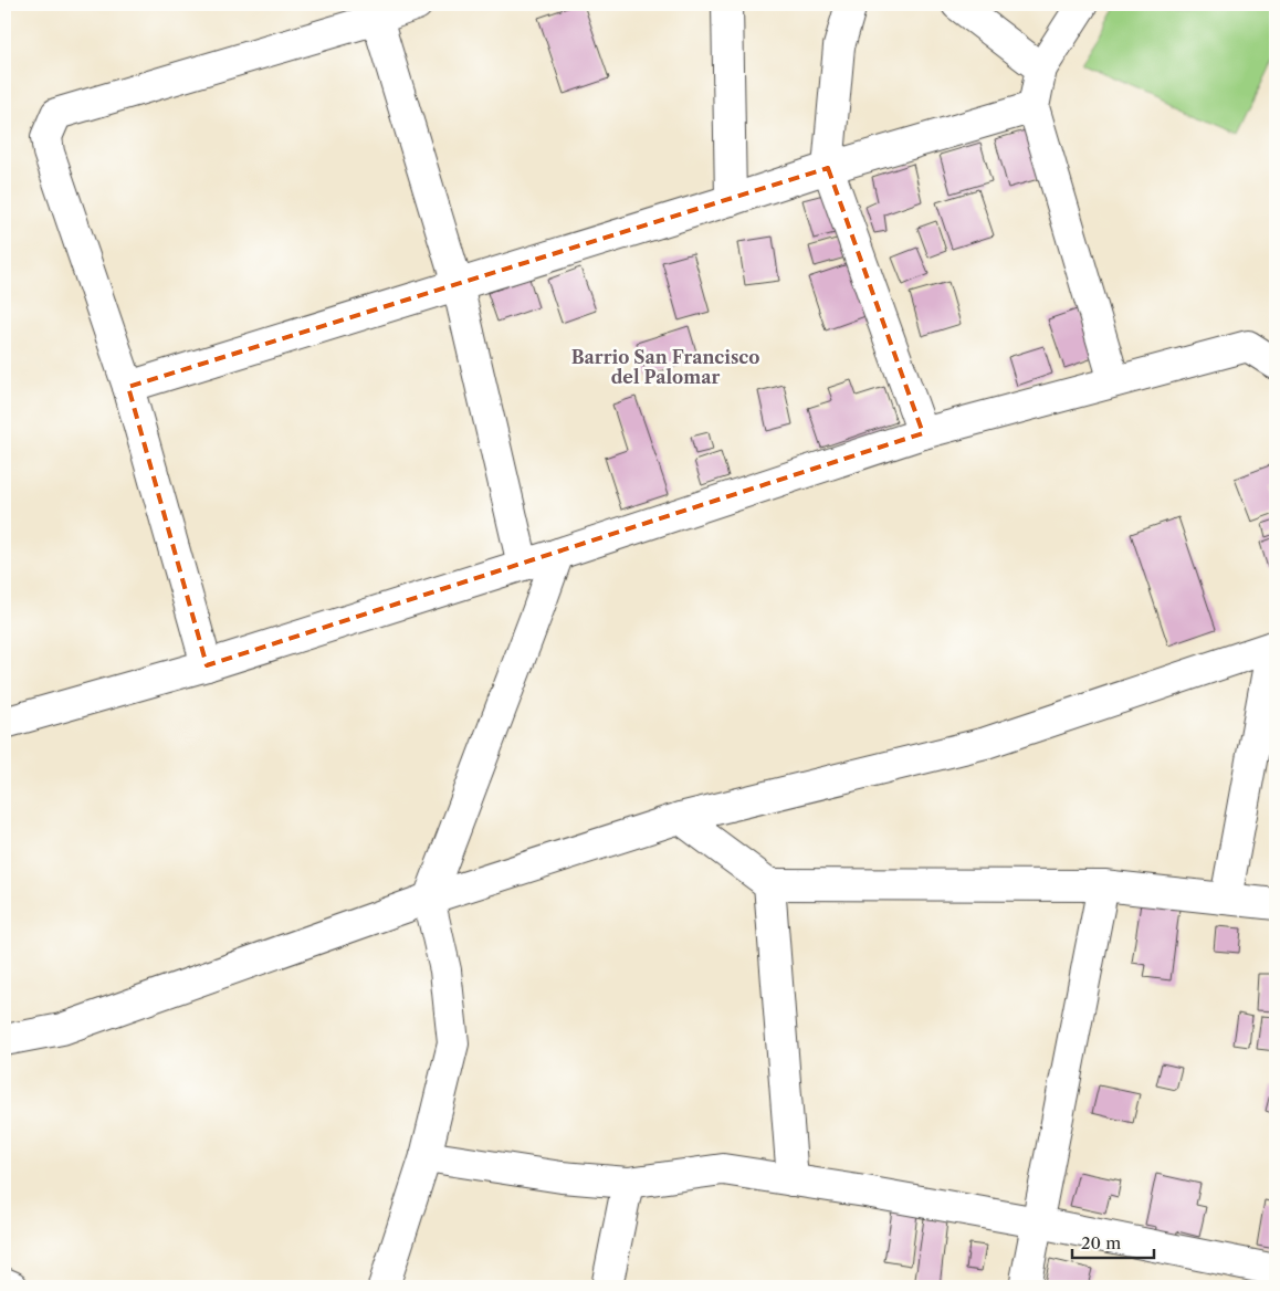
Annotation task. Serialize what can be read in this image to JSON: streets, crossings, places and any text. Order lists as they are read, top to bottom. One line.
{"districts":["Barrio San Francisco del Palomar"],"scale_bar":"20 m"}
